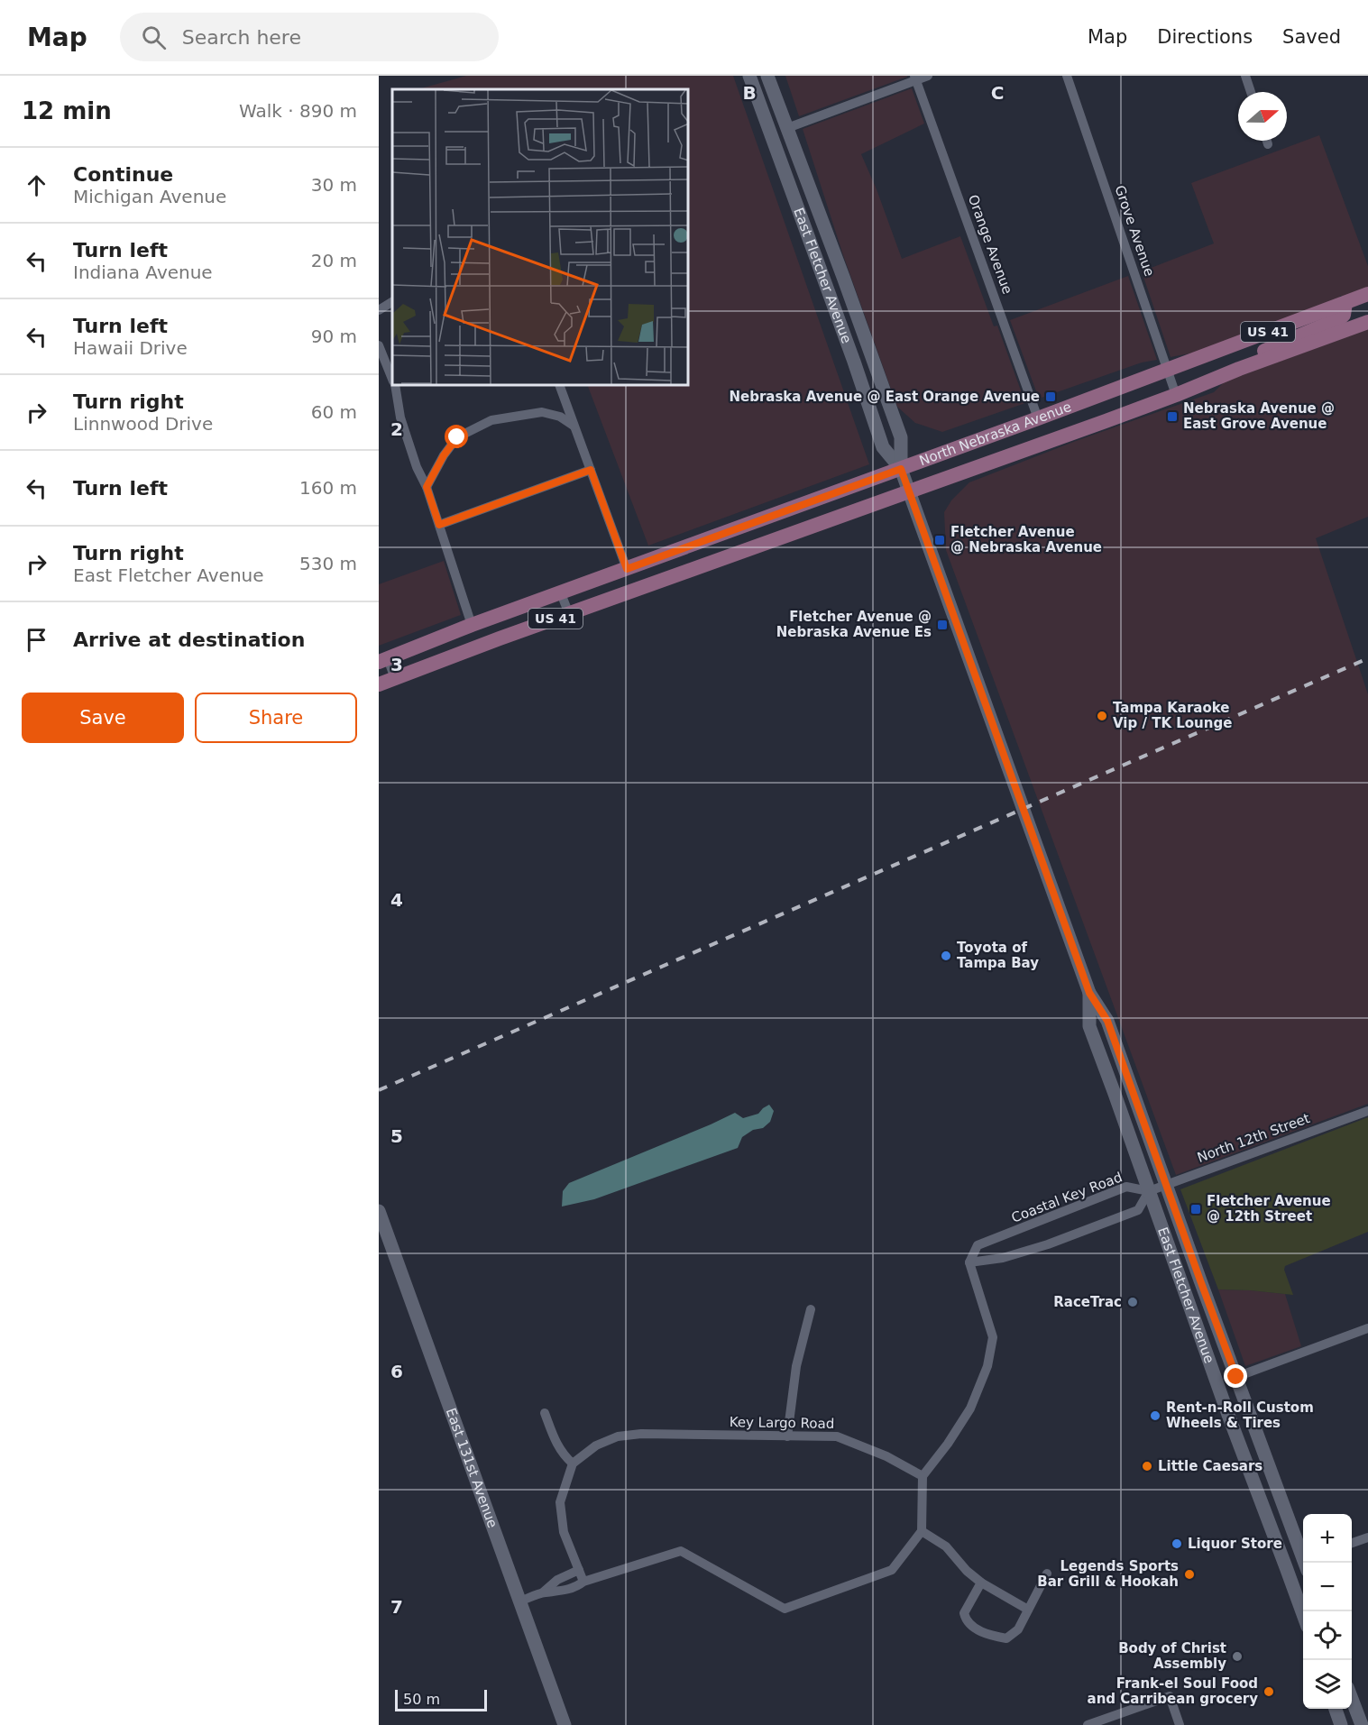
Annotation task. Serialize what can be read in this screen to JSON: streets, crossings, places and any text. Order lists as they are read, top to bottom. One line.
{"streets":{"main road":["East Fletcher Avenue","US 41","North Nebraska Avenue","East 131st Avenue"],"street":["Grove Avenue","Orange Avenue","North 12th Street","Coastal Key Road","Key Largo Road"]},"crossings":[["Grove Avenue","North Nebraska Avenue"],["Orange Avenue","North Nebraska Avenue"],["East Fletcher Avenue","North Nebraska Avenue"],["East Fletcher Avenue","North 12th Street"],["East Fletcher Avenue","Coastal Key Road"],["North 12th Street","Coastal Key Road"]],"places":{"transit":["Nebraska Avenue @ East Orange Avenue","Nebraska Avenue @ East Grove Avenue","Fletcher Avenue @ Nebraska Avenue","Fletcher Avenue @ Nebraska Avenue Es","Fletcher Avenue @ 12th Street"],"other":["Tampa Karaoke Vip / TK Lounge","Toyota of Tampa Bay","RaceTrac","Rent-n-Roll Custom Wheels & Tires","Little Caesars","Liquor Store","Legends Sports Bar Grill & Hookah","Body of Christ Assembly","Frank-el Soul Food and Carribean grocery"]},"scale_bar":"50 m","north":"right","page":{"header":"Map","search":"Search here","nav":["Map","Directions","Saved"],"heading":["12 min","Walk · 890 m"],"list":[["Continue","Michigan Avenue","30 m"],["Turn left","Indiana Avenue","20 m"],["Turn left","Hawaii Drive","90 m"],["Turn right","Linnwood Drive","60 m"],["Turn left","160 m"],["Turn right","East Fletcher Avenue","530 m"],"Arrive at destination"],"buttons":["Save","Share"],"map_buttons":["+","−"],"scale":"50 m"},"grid":{"columns":["B","C"],"rows":["2","3","4","5","6","7"]}}
